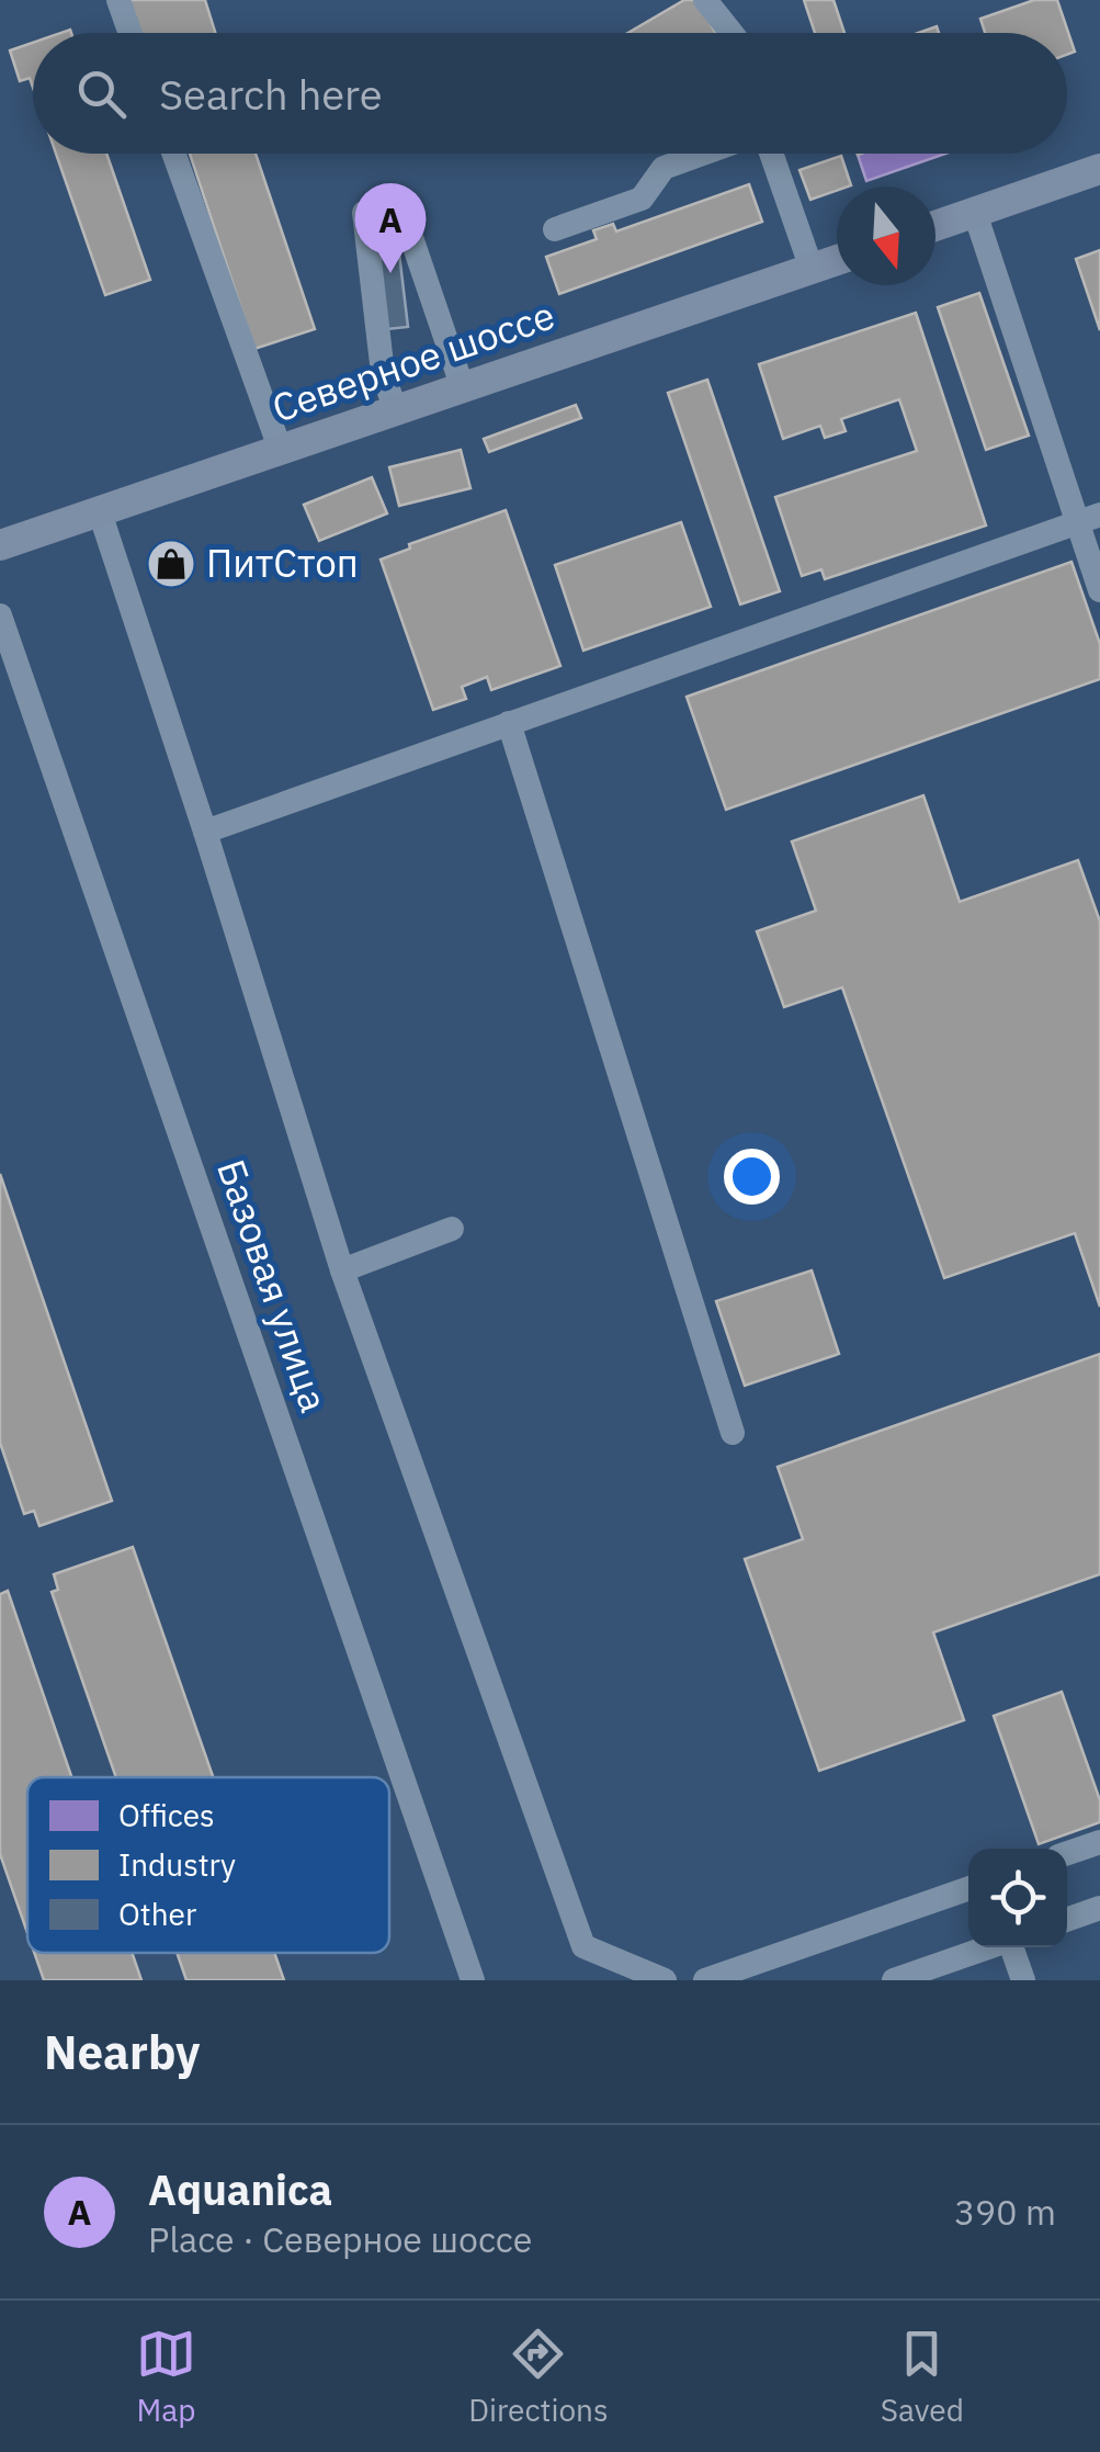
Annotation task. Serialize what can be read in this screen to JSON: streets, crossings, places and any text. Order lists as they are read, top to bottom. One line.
{"streets":{"main road":["Северное шоссе"],"street":["Базовая улица"]},"places":{"shop":["ПитСтоп"]},"legend":["Offices","Industry","Other"],"north":"bottom","page":{"search":"Search here","pins":"A","heading":"Nearby","list":[{"mark":"A","name":"Aquanica","note":"Place · Северное шоссе","value":"390 m"}],"nav":["Map","Directions","Saved"]}}
